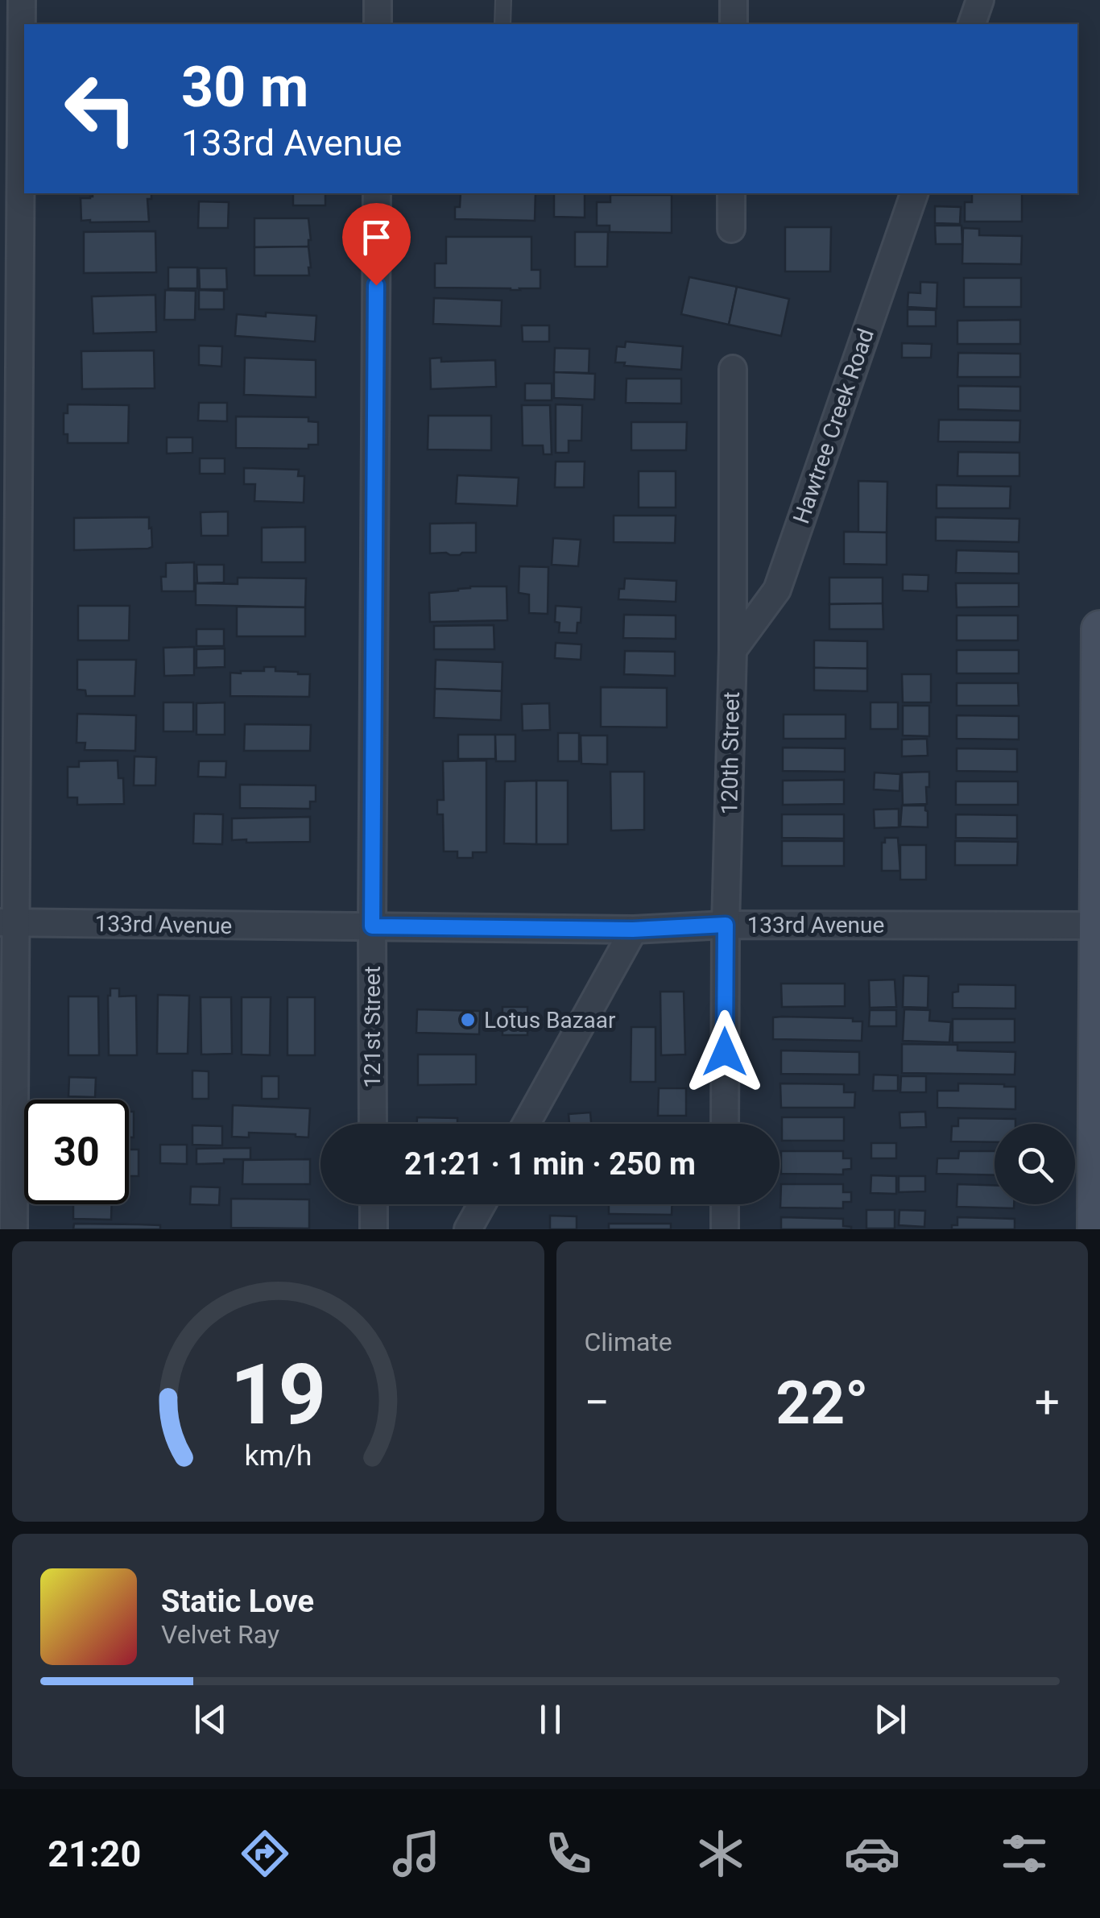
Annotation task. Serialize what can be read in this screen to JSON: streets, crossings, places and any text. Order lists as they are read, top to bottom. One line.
{"streets":{"street":["Hawtree Creek Road","120th Street","133rd Avenue","121st Street"]},"crossings":[["Hawtree Creek Road","120th Street"],["120th Street","133rd Avenue"],["133rd Avenue","121st Street"]],"places":["Lotus Bazaar"],"page":{"turn":["30 m","133rd Avenue"],"limit":"30","trip":"21:21 · 1 min · 250 m","tile":"Climate","heat":["−","22°","+"],"song":["Static Love","Velvet Ray"],"tabs":"21:20","gauge":["19","km/h"]}}
